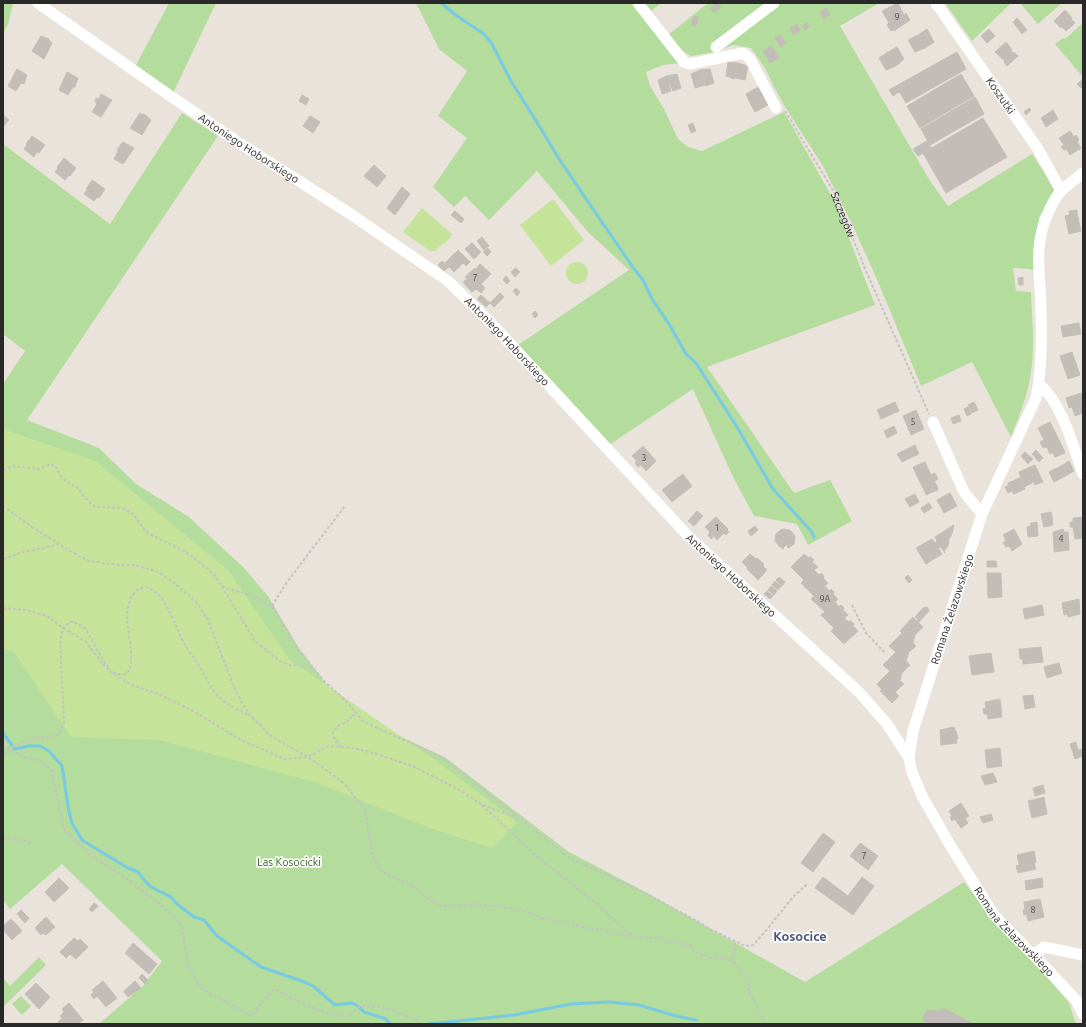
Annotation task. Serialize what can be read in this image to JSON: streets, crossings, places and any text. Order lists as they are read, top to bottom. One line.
{"streets":{"street":["Koszutki","Antoniego Hoborskiego","Romana Żelazowskiego"],"path":["Szczegów"]},"crossings":[["Koszutki","Romana Żelazowskiego"],["Antoniego Hoborskiego","Romana Żelazowskiego"]],"districts":["Kosocice"],"parks":["Las Kosocicki"],"house_numbers":["9","7","5","3","1","4","9A","7","8"]}
